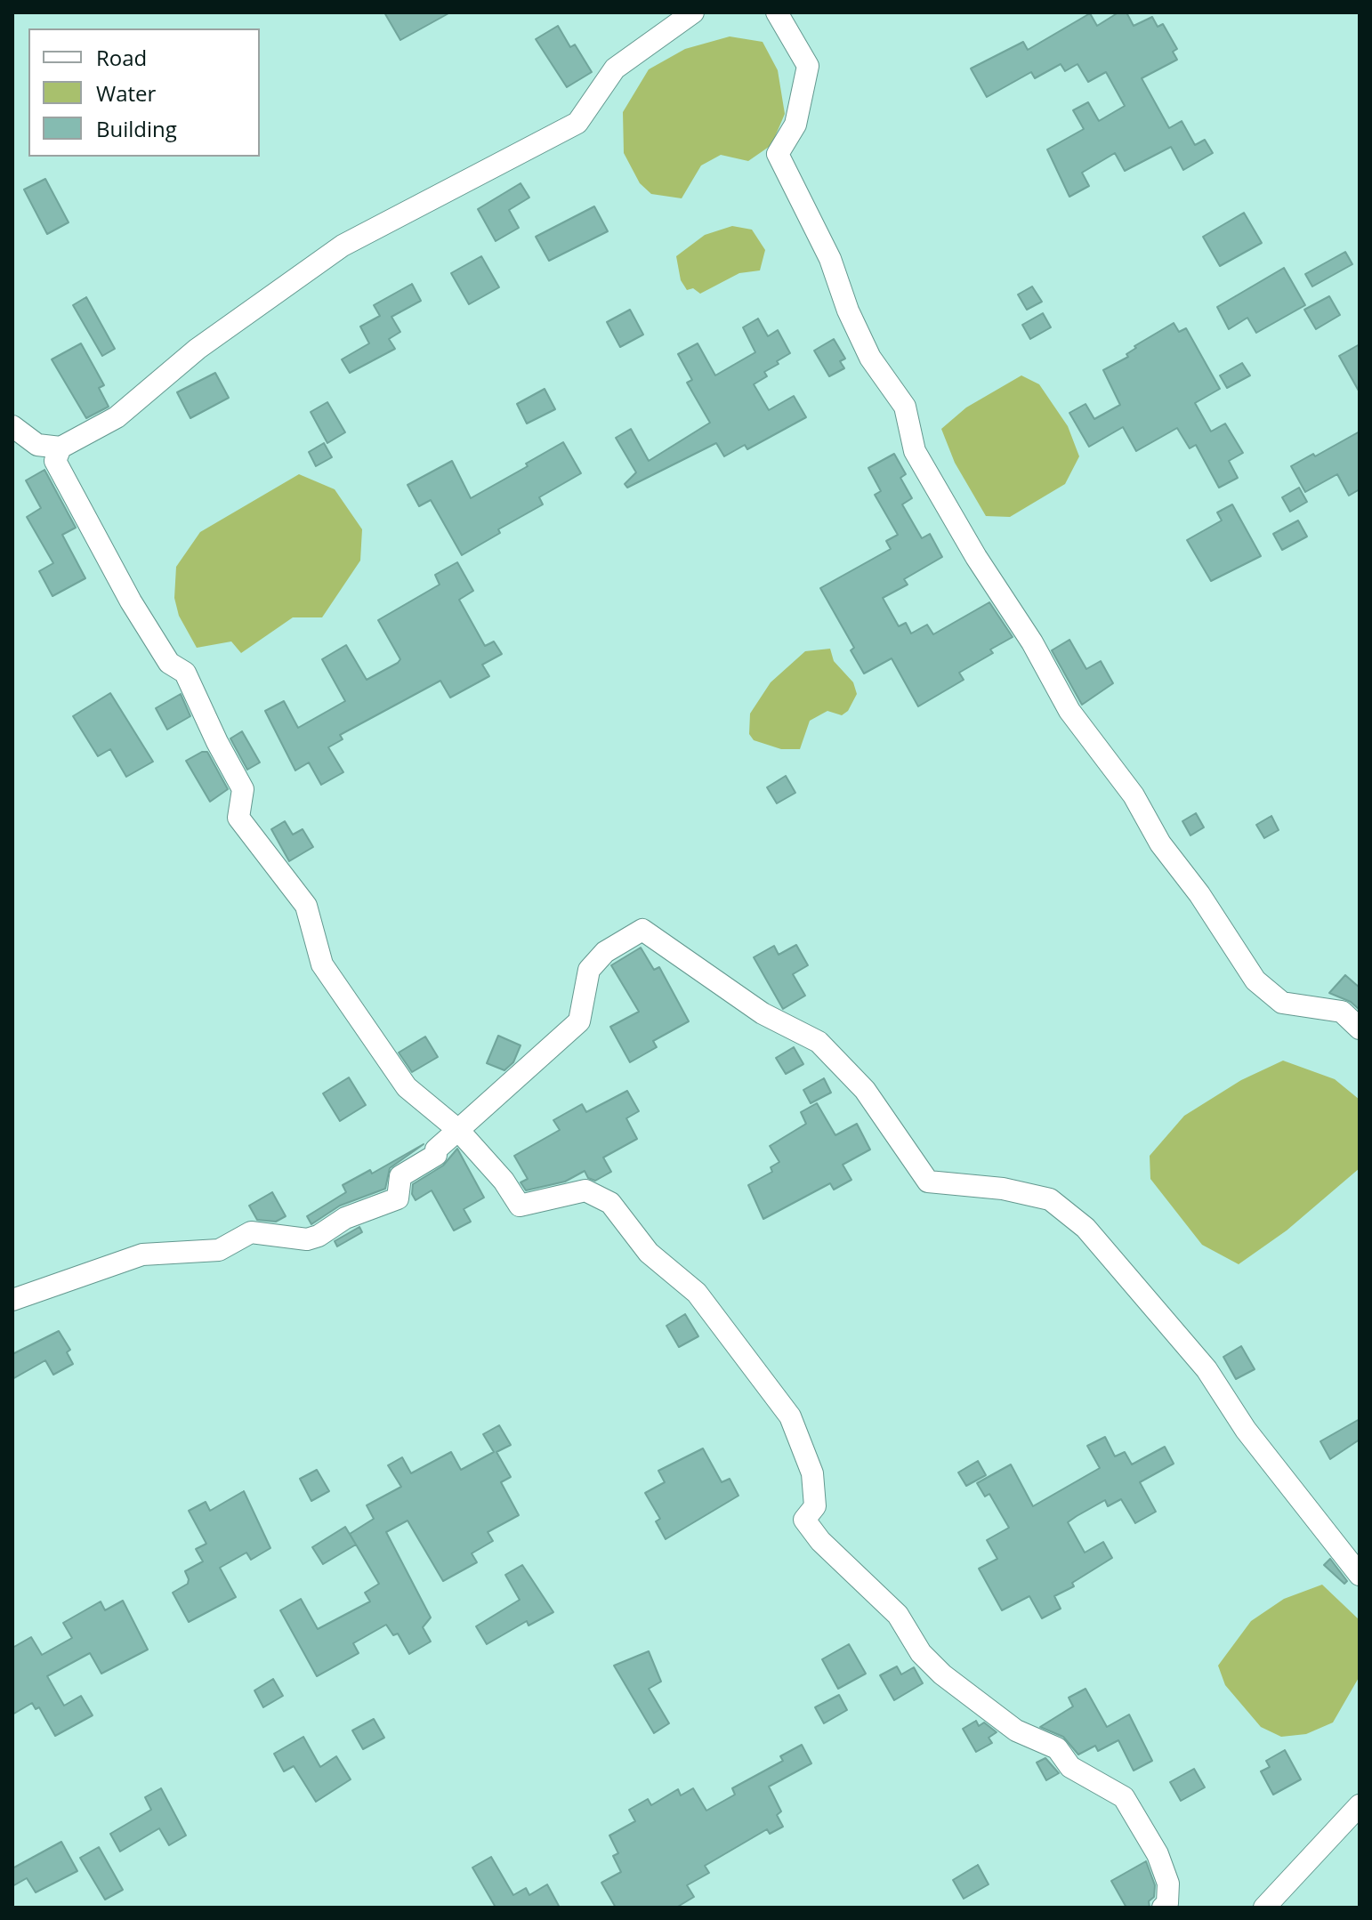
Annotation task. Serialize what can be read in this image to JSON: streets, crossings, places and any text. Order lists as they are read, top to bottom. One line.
{"legend":["Road","Water","Building"]}
